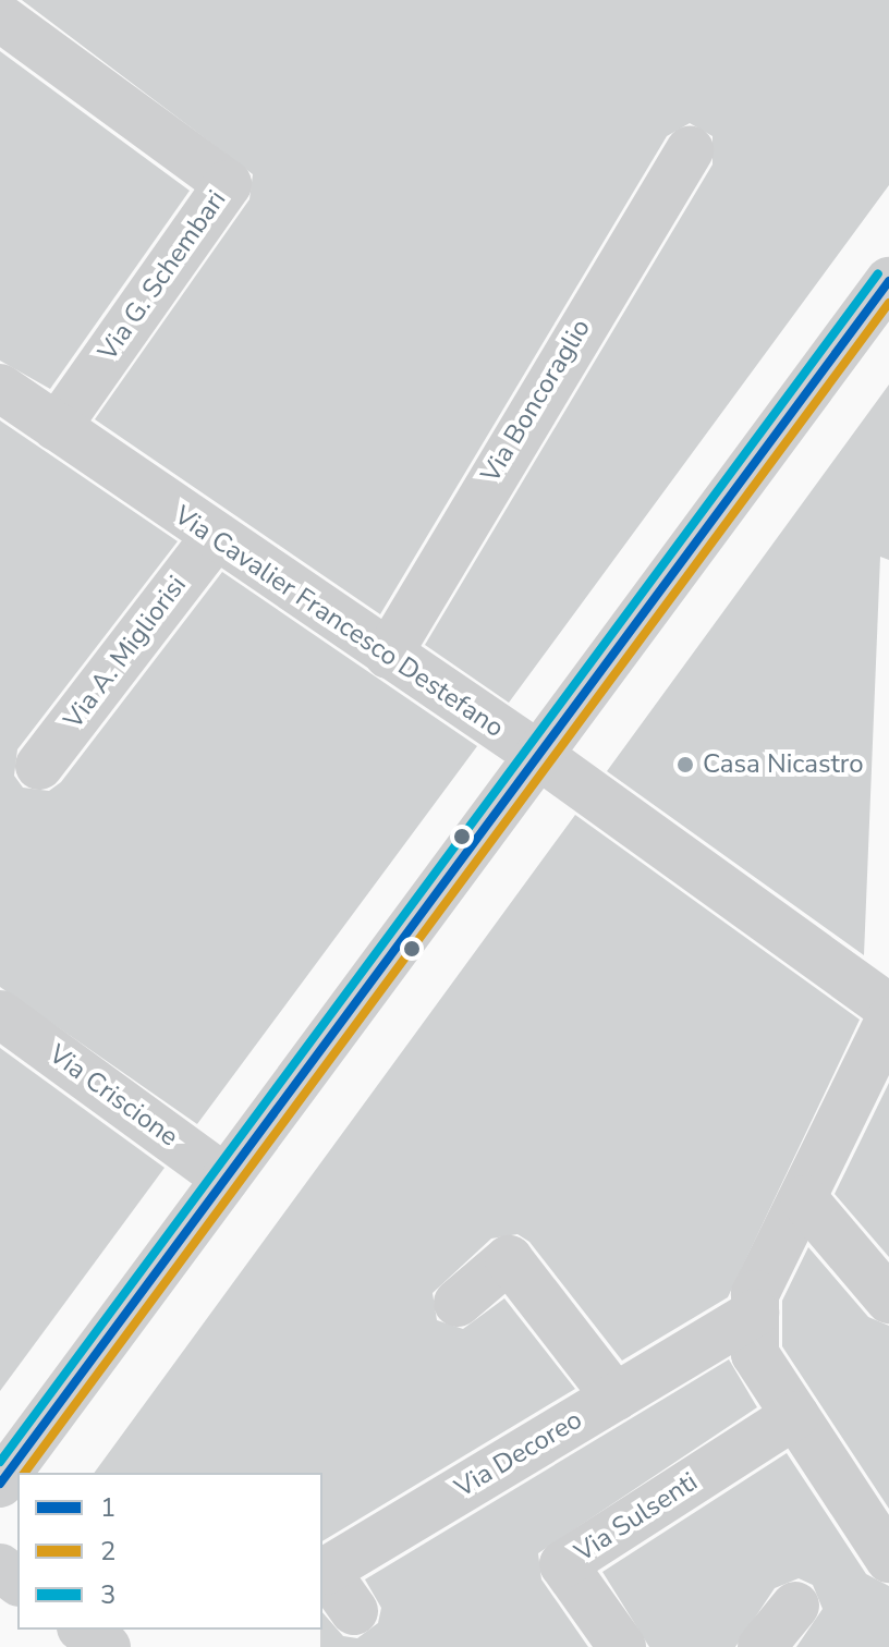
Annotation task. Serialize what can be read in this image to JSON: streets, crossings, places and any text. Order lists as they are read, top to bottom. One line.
{"streets":{"street":["Via G. Schembari","Via Boncoraglio","Via Cavalier Francesco Destefano","Via A. Migliorisi","Via Criscione","Via Decoreo","Via Sulsenti"]},"crossings":[["Via G. Schembari","Via Cavalier Francesco Destefano"],["Via Boncoraglio","Via Cavalier Francesco Destefano"],["Via Cavalier Francesco Destefano","Via A. Migliorisi"]],"places":["Casa Nicastro"],"lines":["transit line 3","transit line 1","transit line 2"],"legend":["1","2","3"]}
